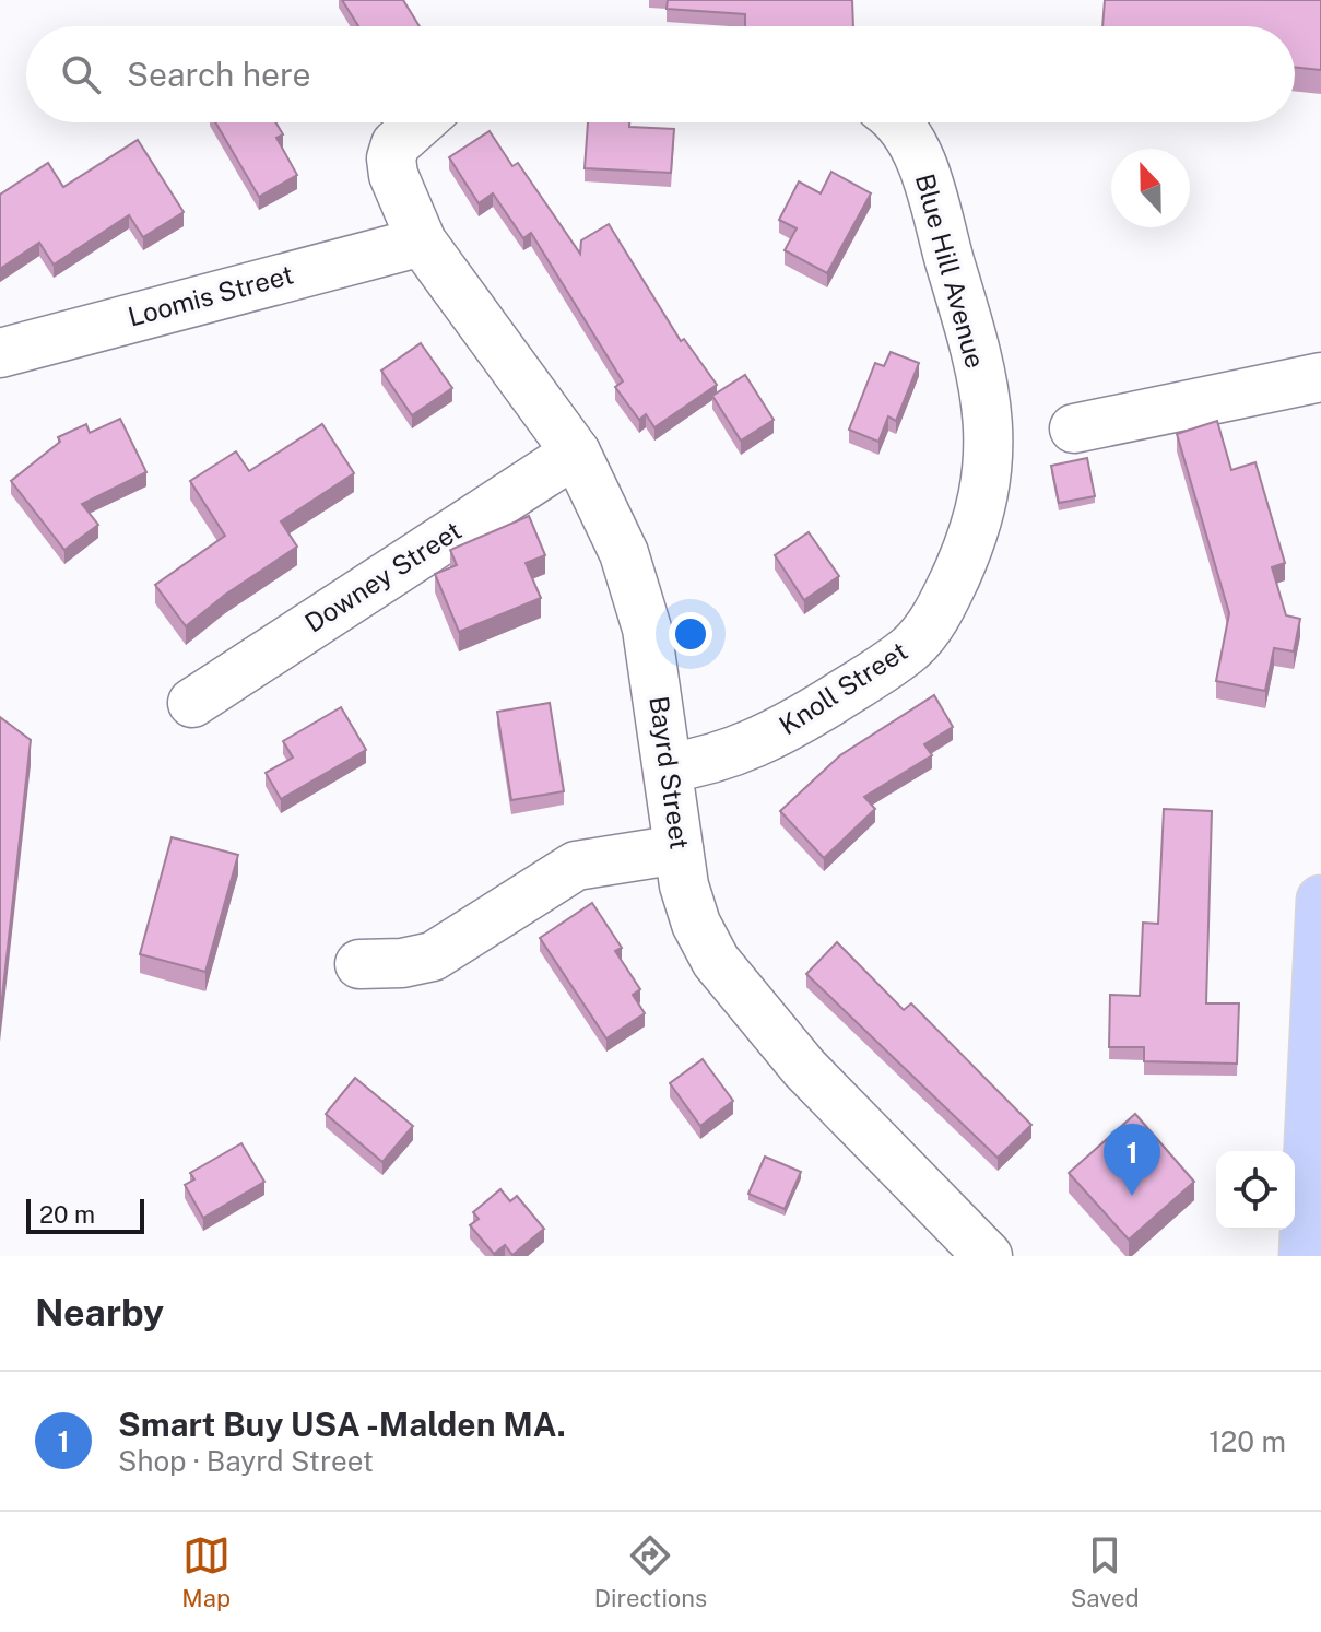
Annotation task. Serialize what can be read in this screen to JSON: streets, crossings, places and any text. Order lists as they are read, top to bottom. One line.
{"streets":{"street":["Blue Hill Avenue","Loomis Street","Downey Street","Knoll Street","Bayrd Street"]},"crossings":[["Blue Hill Avenue","Knoll Street"],["Loomis Street","Bayrd Street"],["Downey Street","Bayrd Street"],["Knoll Street","Bayrd Street"]],"scale_bar":"20 m","north":"top","page":{"search":"Search here","pins":"1","scale":"20 m","heading":"Nearby","list":[{"mark":"1","name":"Smart Buy USA -Malden MA.","note":"Shop · Bayrd Street","value":"120 m"}],"nav":["Map","Directions","Saved"]}}
